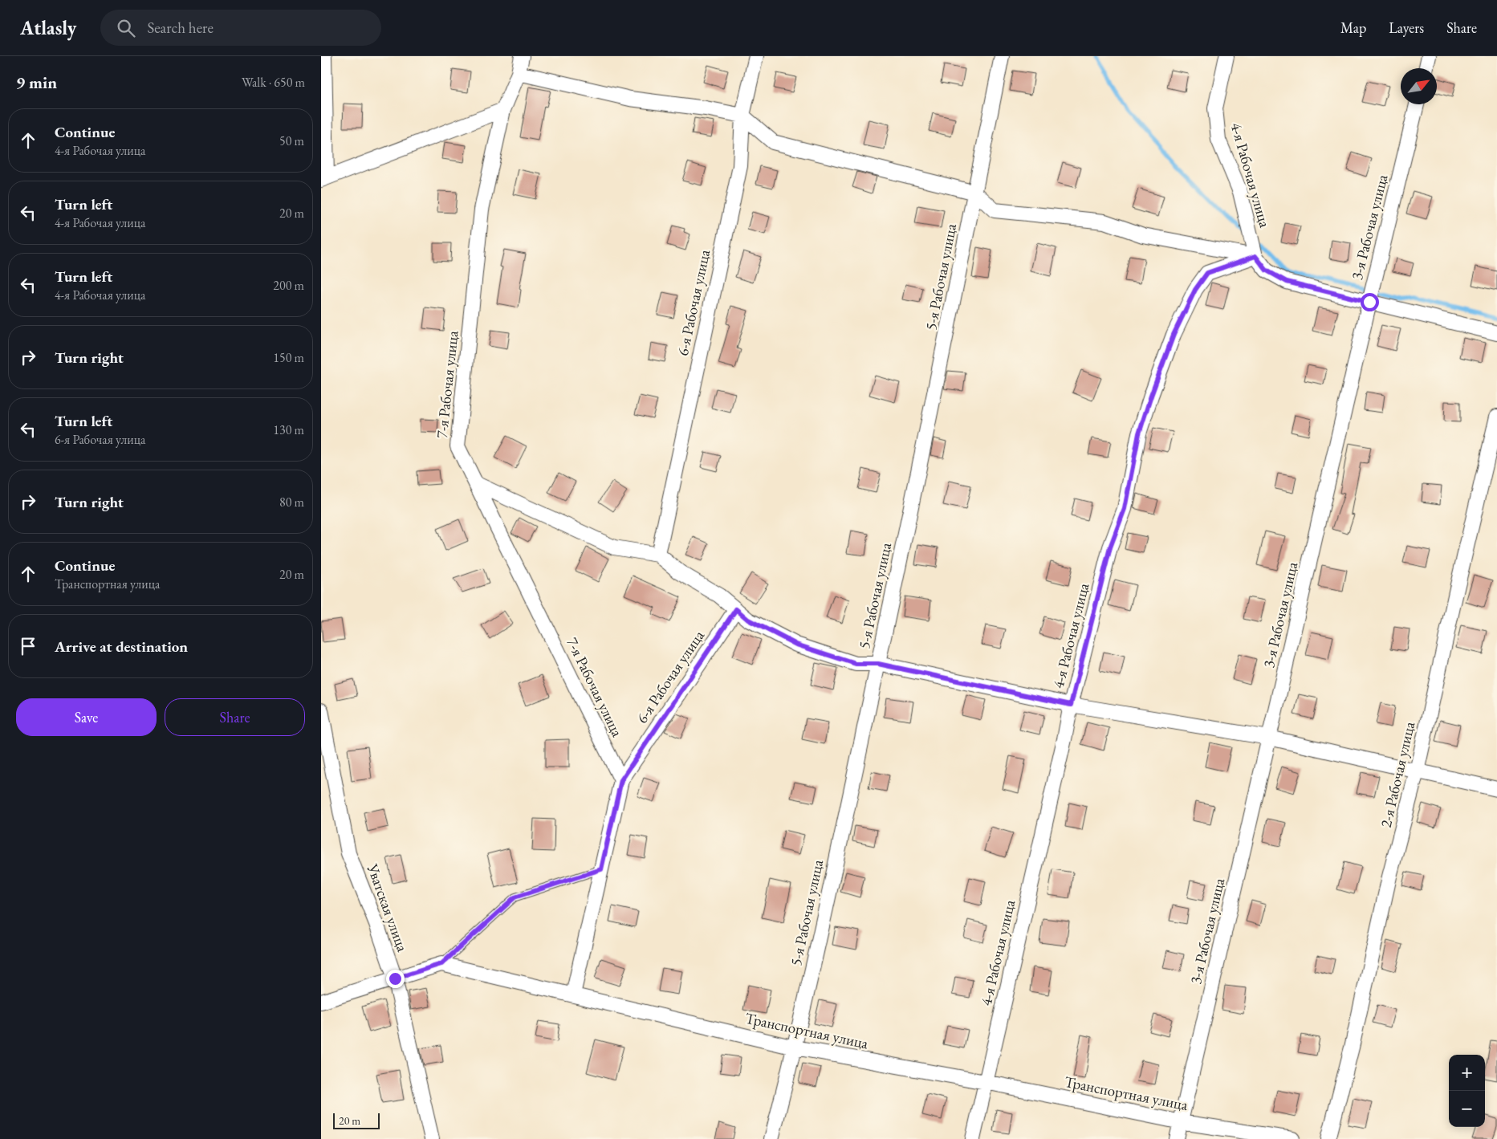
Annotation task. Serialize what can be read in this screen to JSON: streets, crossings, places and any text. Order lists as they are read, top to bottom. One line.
{"streets":{"street":["4-я Рабочая улица","3-я Рабочая улица","5-я Рабочая улица","6-я Рабочая улица","7-я Рабочая улица","2-я Рабочая улица","Уватская улица","Транспортная улица"]},"crossings":[["4-я Рабочая улица","3-я Рабочая улица"],["4-я Рабочая улица","Транспортная улица"],["3-я Рабочая улица","Транспортная улица"],["5-я Рабочая улица","Транспортная улица"],["6-я Рабочая улица","7-я Рабочая улица"],["6-я Рабочая улица","Транспортная улица"]],"scale_bar":"20 m","north":"top right","page":{"header":"Atlasly","search":"Search here","nav":["Map","Layers","Share"],"heading":["9 min","Walk · 650 m"],"list":[["Continue","4-я Рабочая улица","50 m"],["Turn left","4-я Рабочая улица","20 m"],["Turn left","4-я Рабочая улица","200 m"],["Turn right","150 m"],["Turn left","6-я Рабочая улица","130 m"],["Turn right","80 m"],["Continue","Транспортная улица","20 m"],"Arrive at destination"],"buttons":["Save","Share"],"map_buttons":["+","−"],"scale":"20 m"}}
